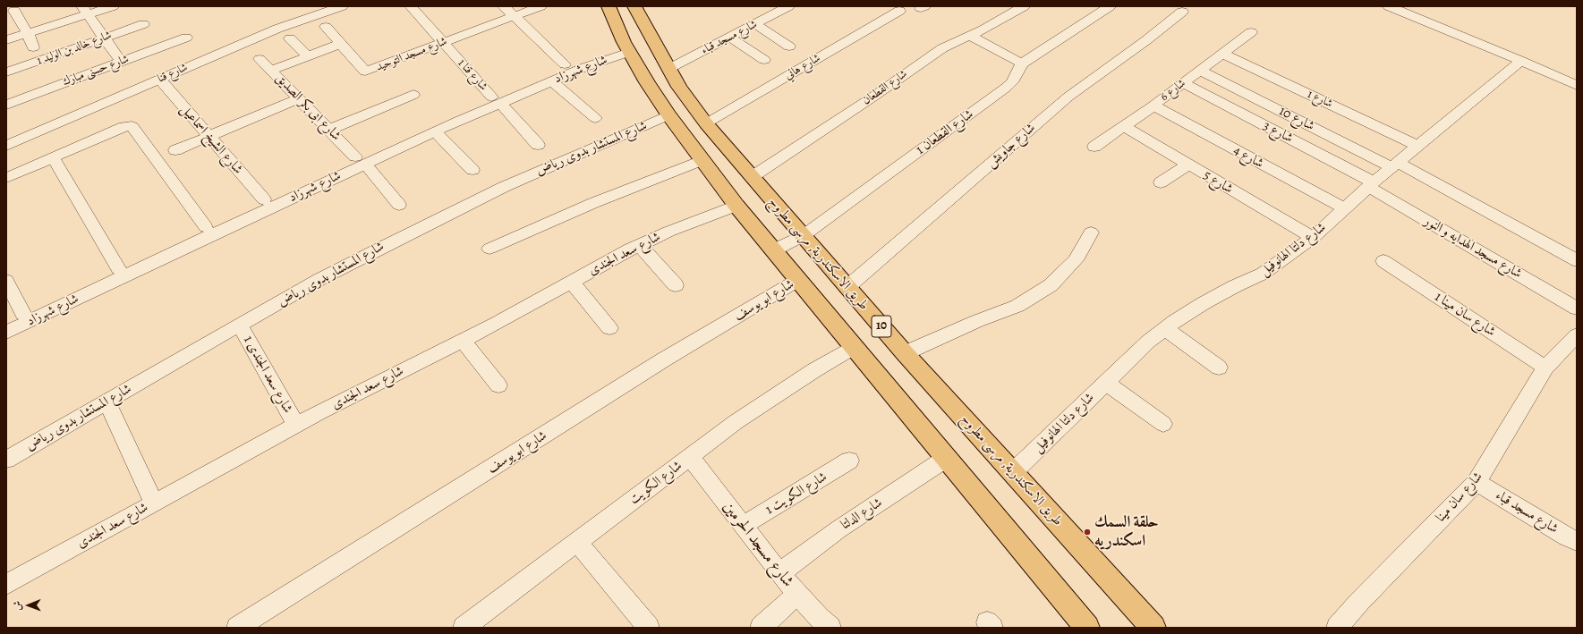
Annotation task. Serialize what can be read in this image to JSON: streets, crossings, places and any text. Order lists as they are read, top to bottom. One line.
{"streets":{"main road":["طريق الاسكندرية, مرسى مطروح","10"],"street":["شارع مسجد قباء","شارع خالد بن الوليد 1","شارع مسجد التوحيد","شارع هاني","شارع شهرزاد","شارع حسنى مبارك","شارع قنا","شارع قنا 1","شارع القطعان","شارع 6","شارع 1","شارع ابى بكر الصديق","شارع 10","شارع القطعان 1","شارع 3","شارع الشيخ اسماعيل","شارع جاويش","شارع المستشار بدوى رياض","شارع 4","شارع 5","شارع مسجد الهدايه و النور","شارع دلتا الهانوفيل","شارع سعد الجندى","شارع ابو يوسف","شارع سان مينا 1","شارع سعد الجندى 1","شارع الكويت","شارع الكويت 1","شارع سان مينا","شارع الدلتا","شارع مسجد الحرمين"]},"crossings":[["شارع مسجد قباء","طريق الاسكندرية, مرسى مطروح"],["شارع مسجد قباء","شارع سان مينا"],["شارع مسجد التوحيد","شارع قنا 1"],["شارع هاني","طريق الاسكندرية, مرسى مطروح"],["شارع شهرزاد","شارع قنا 1"],["شارع شهرزاد","شارع ابى بكر الصديق"],["شارع شهرزاد","شارع الشيخ اسماعيل"],["شارع شهرزاد","10"],["شارع قنا","شارع الشيخ اسماعيل"],["شارع القطعان","طريق الاسكندرية, مرسى مطروح"],["شارع 6","شارع 1"],["شارع 6","شارع 10"],["شارع 6","شارع 3"],["شارع 6","شارع 4"],["شارع 6","شارع 5"],["شارع 1","شارع دلتا الهانوفيل"],["شارع 10","شارع دلتا الهانوفيل"],["شارع القطعان 1","طريق الاسكندرية, مرسى مطروح"],["شارع القطعان 1","10"],["شارع 3","شارع مسجد الهدايه و النور"],["شارع 3","شارع دلتا الهانوفيل"],["شارع جاويش","طريق الاسكندرية, مرسى مطروح"],["شارع المستشار بدوى رياض","10"],["شارع المستشار بدوى رياض","شارع سعد الجندى 1"],["شارع 4","شارع دلتا الهانوفيل"],["شارع 5","شارع دلتا الهانوفيل"],["شارع مسجد الهدايه و النور","شارع دلتا الهانوفيل"],["شارع دلتا الهانوفيل","طريق الاسكندرية, مرسى مطروح"],["شارع سعد الجندى","10"],["شارع سعد الجندى","شارع سعد الجندى 1"],["شارع ابو يوسف","10"],["شارع سان مينا 1","شارع سان مينا"],["10","شارع الكويت"],["10","شارع الدلتا"],["شارع الكويت","شارع مسجد الحرمين"],["شارع الكويت 1","شارع مسجد الحرمين"],["شارع الدلتا","شارع مسجد الحرمين"]],"places":["حلقة السمك اسكندريه"],"north":"left"}
